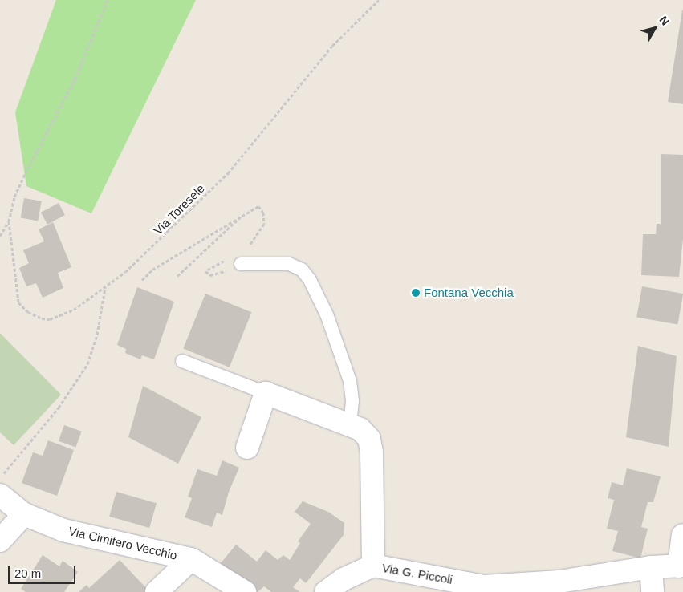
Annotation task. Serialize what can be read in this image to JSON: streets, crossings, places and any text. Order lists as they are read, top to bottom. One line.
{"streets":{"street":["Via Cimitero Vecchio","Via G. Piccoli"],"path":["Via Toresele"]},"places":["Fontana Vecchia"],"scale_bar":"20 m","north":"top right"}
